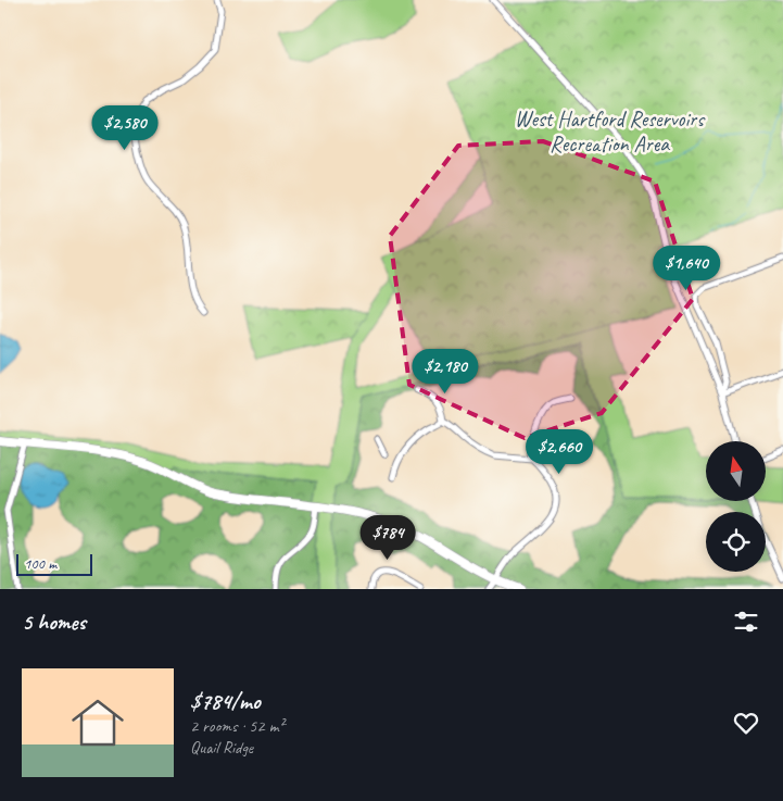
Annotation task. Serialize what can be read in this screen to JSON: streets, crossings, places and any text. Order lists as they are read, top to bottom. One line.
{"parks":["West Hartford Reservoirs Recreation Area"],"scale_bar":"100 m","north":"top","page":{"price":["$2,580","$1,640","$2,180","$2,660","$784"],"scale":"100 m","heading":"5 homes","list":[{"name":"$784/mo","note":"2 rooms · 52 m² · Quail Ridge"}]}}
